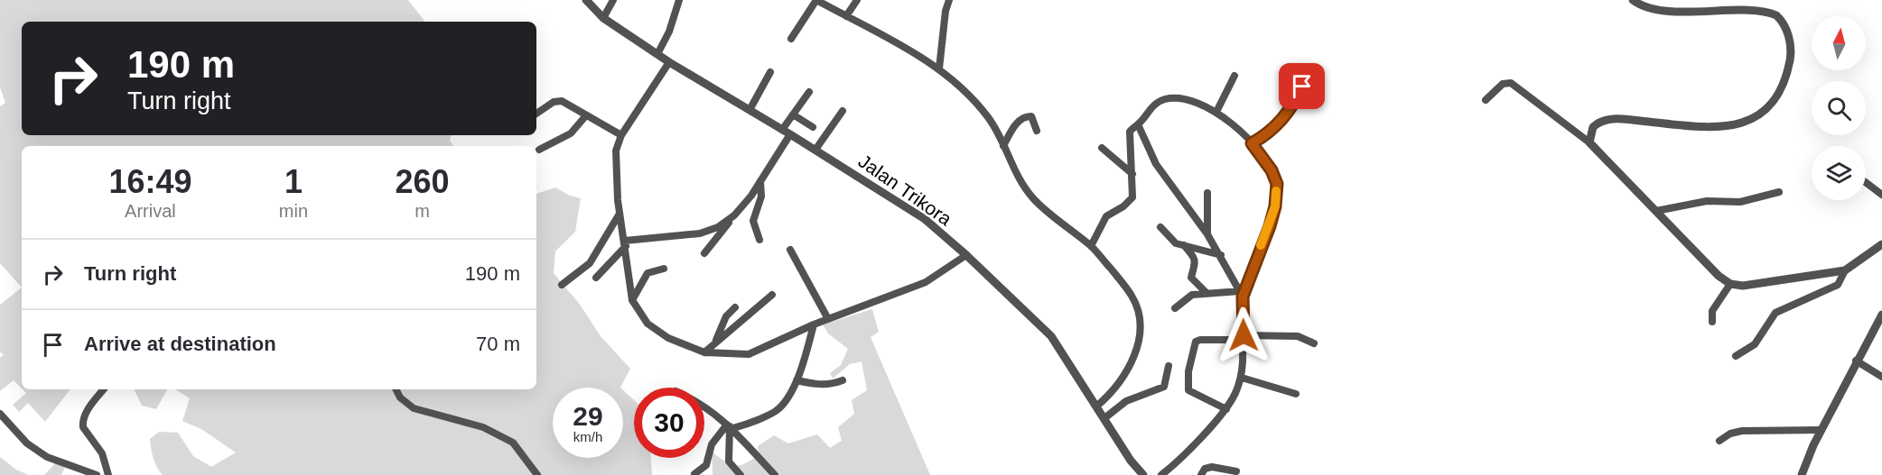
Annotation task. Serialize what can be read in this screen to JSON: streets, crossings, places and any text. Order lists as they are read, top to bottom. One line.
{"streets":{"street":["Jalan Trikora"]},"north":"top","page":{"turn":["190 m","Turn right"],"eta":["16:49","Arrival","1","min","260","m"],"list":[{"name":"Turn right","value":"190 m"},{"name":"Arrive at destination","value":"70 m"}],"speed":"29 km/h","limit":"30"}}
